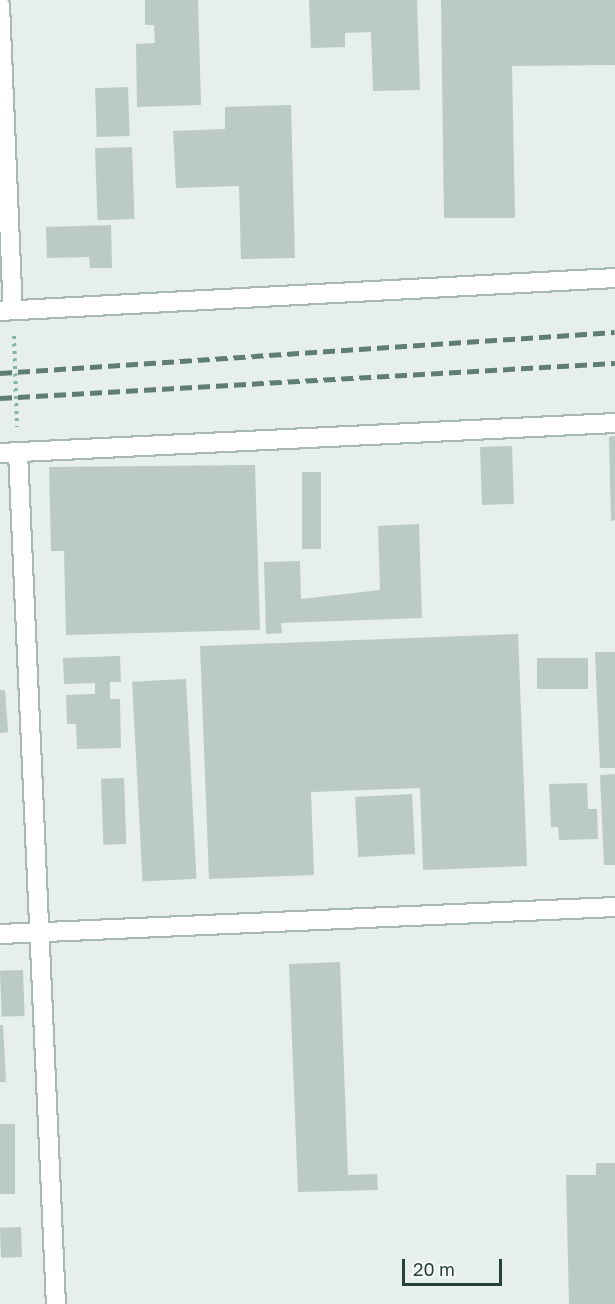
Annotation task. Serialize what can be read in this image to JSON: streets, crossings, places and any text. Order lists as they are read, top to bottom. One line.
{"scale_bar":"20 m"}
